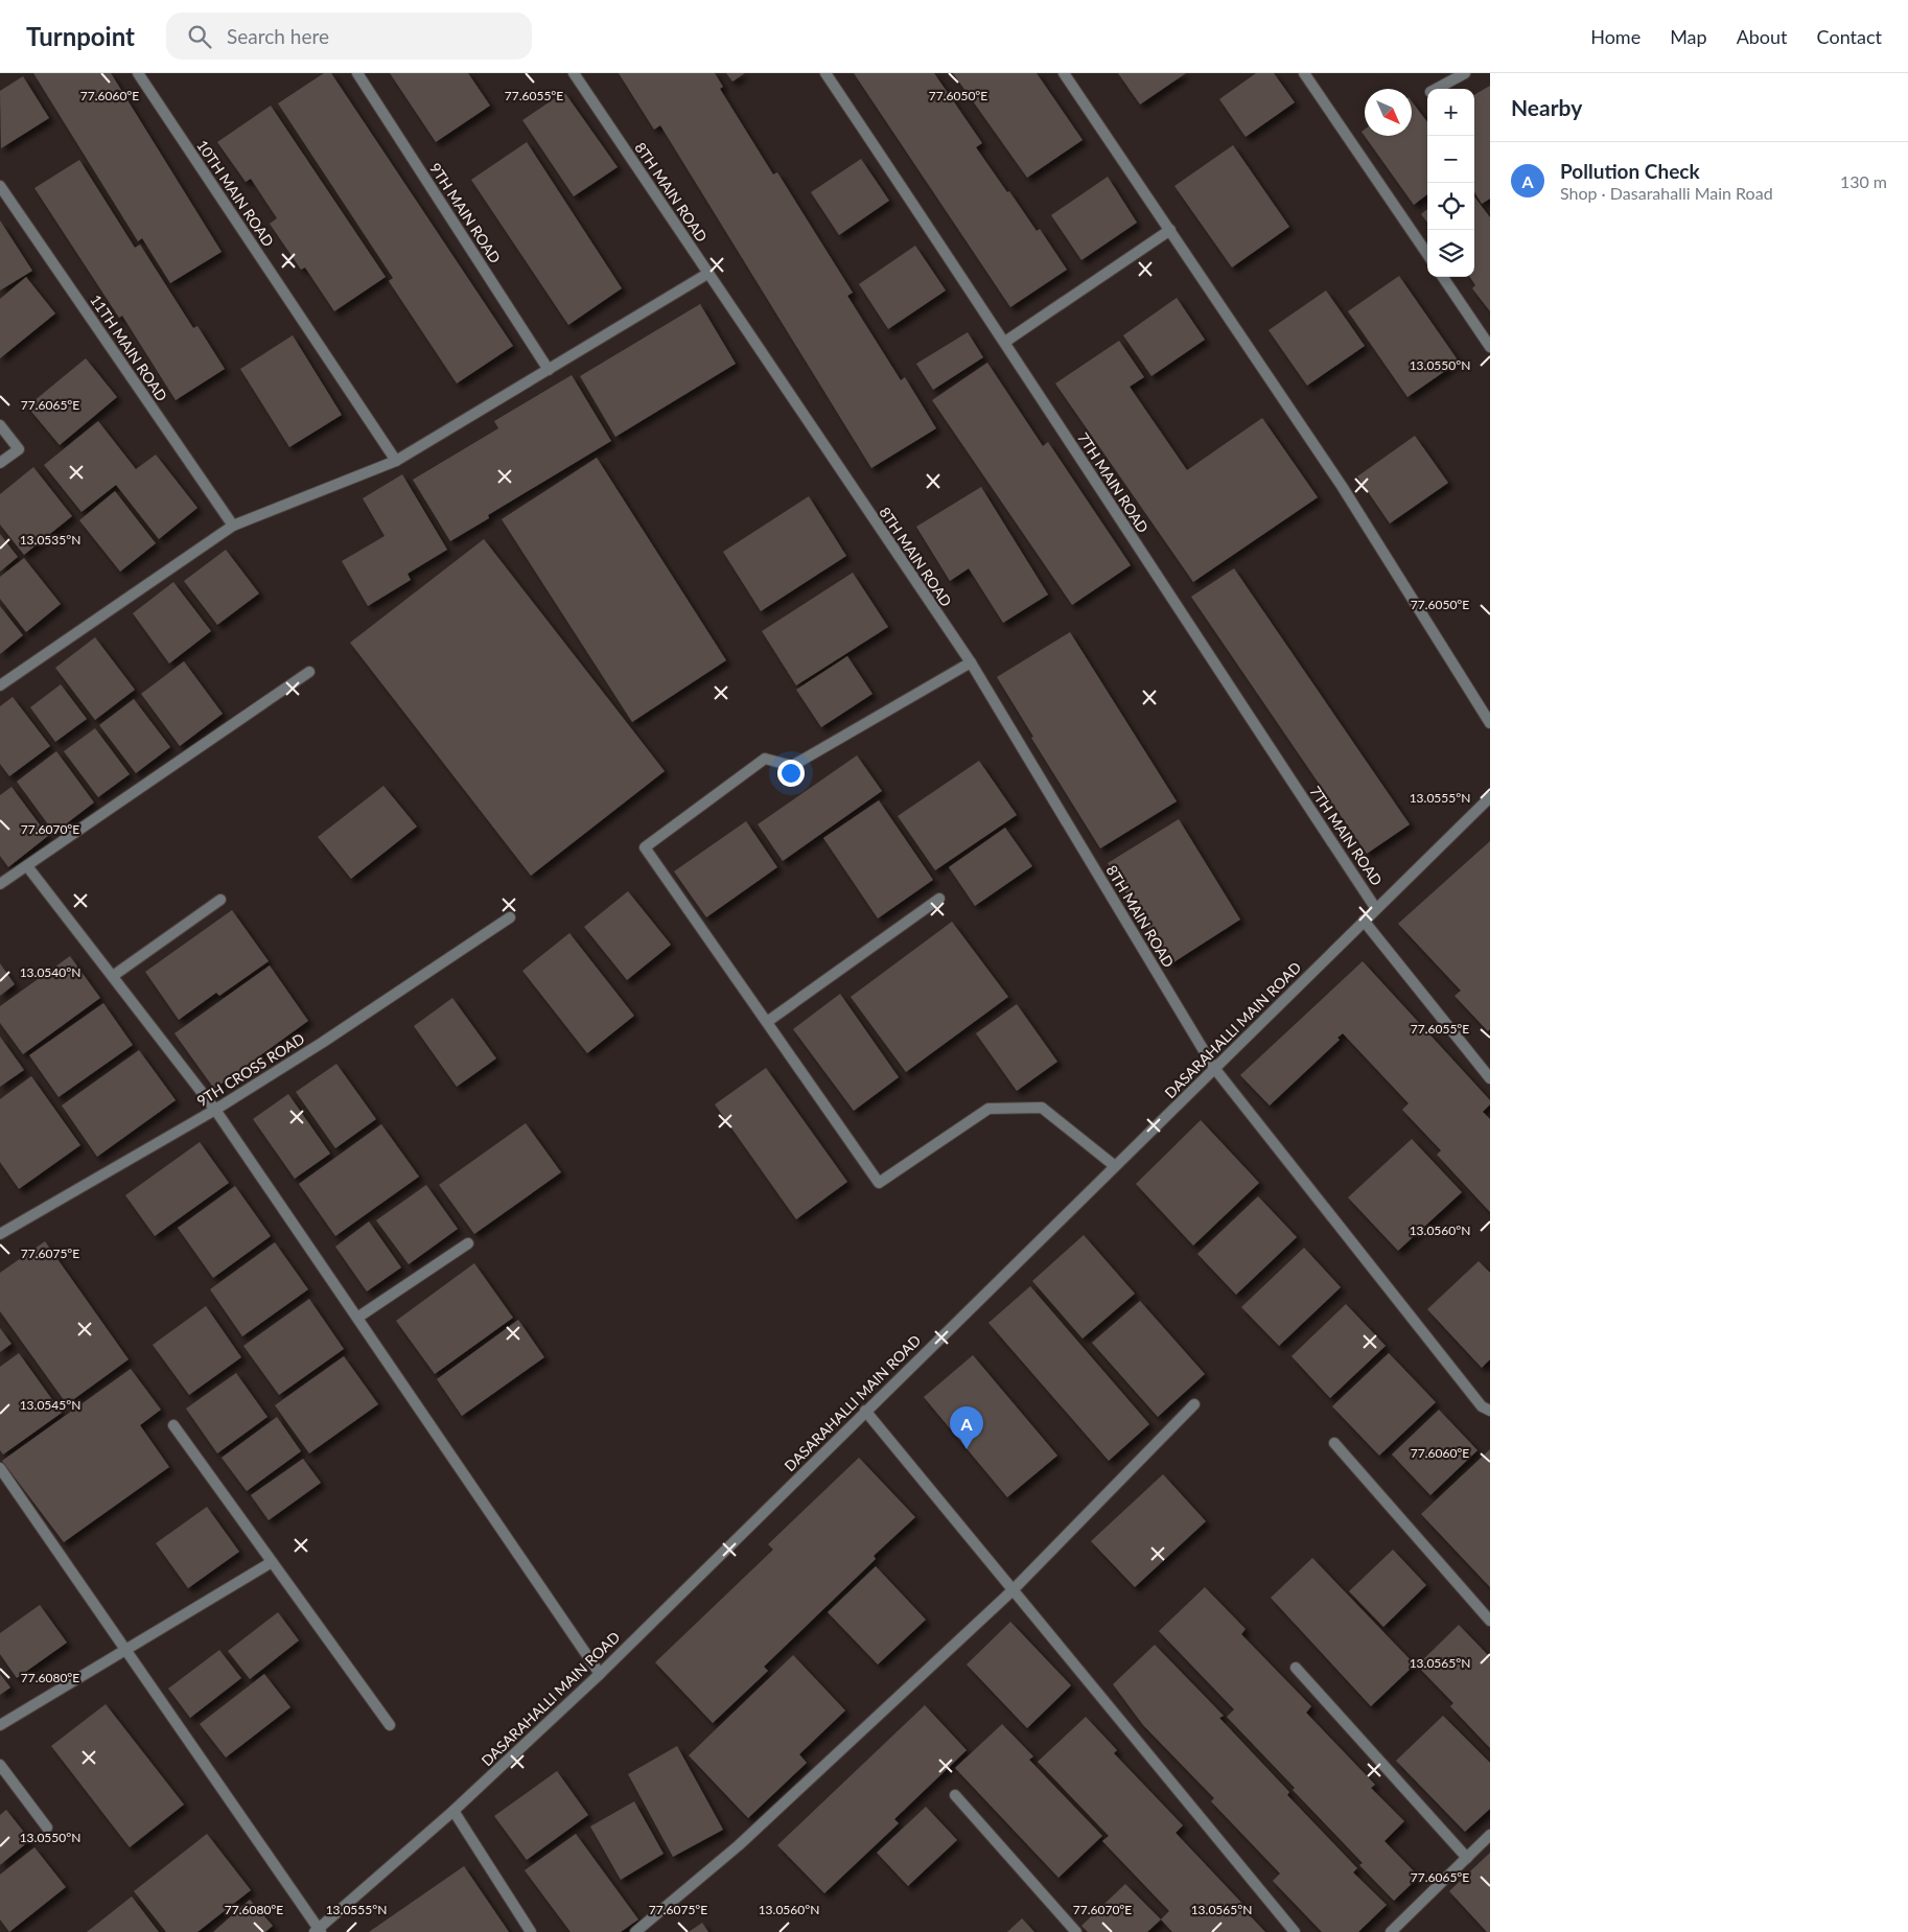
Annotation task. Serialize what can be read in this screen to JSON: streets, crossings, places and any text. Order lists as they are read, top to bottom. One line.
{"streets":{"street":["8TH MAIN ROAD","10TH MAIN ROAD","9TH MAIN ROAD","11TH MAIN ROAD","7TH MAIN ROAD","DASARAHALLI MAIN ROAD","9TH CROSS ROAD"]},"crossings":[["8TH MAIN ROAD","DASARAHALLI MAIN ROAD"],["7TH MAIN ROAD","DASARAHALLI MAIN ROAD"]],"north":"bottom right","page":{"header":"Turnpoint","search":"Search here","nav":["Home","Map","About","Contact"],"heading":"Nearby","map_buttons":["+","−"],"list":[{"mark":"A","name":"Pollution Check","note":"Shop · Dasarahalli Main Road","value":"130 m"}],"pins":"A"},"coordinates":["77.6060°E","77.6055°E","77.6050°E","13.0550°N","77.6065°E","13.0535°N","13.0555°N","77.6070°E","13.0540°N","13.0560°N","77.6075°E","13.0545°N","13.0565°N","77.6080°E"]}
